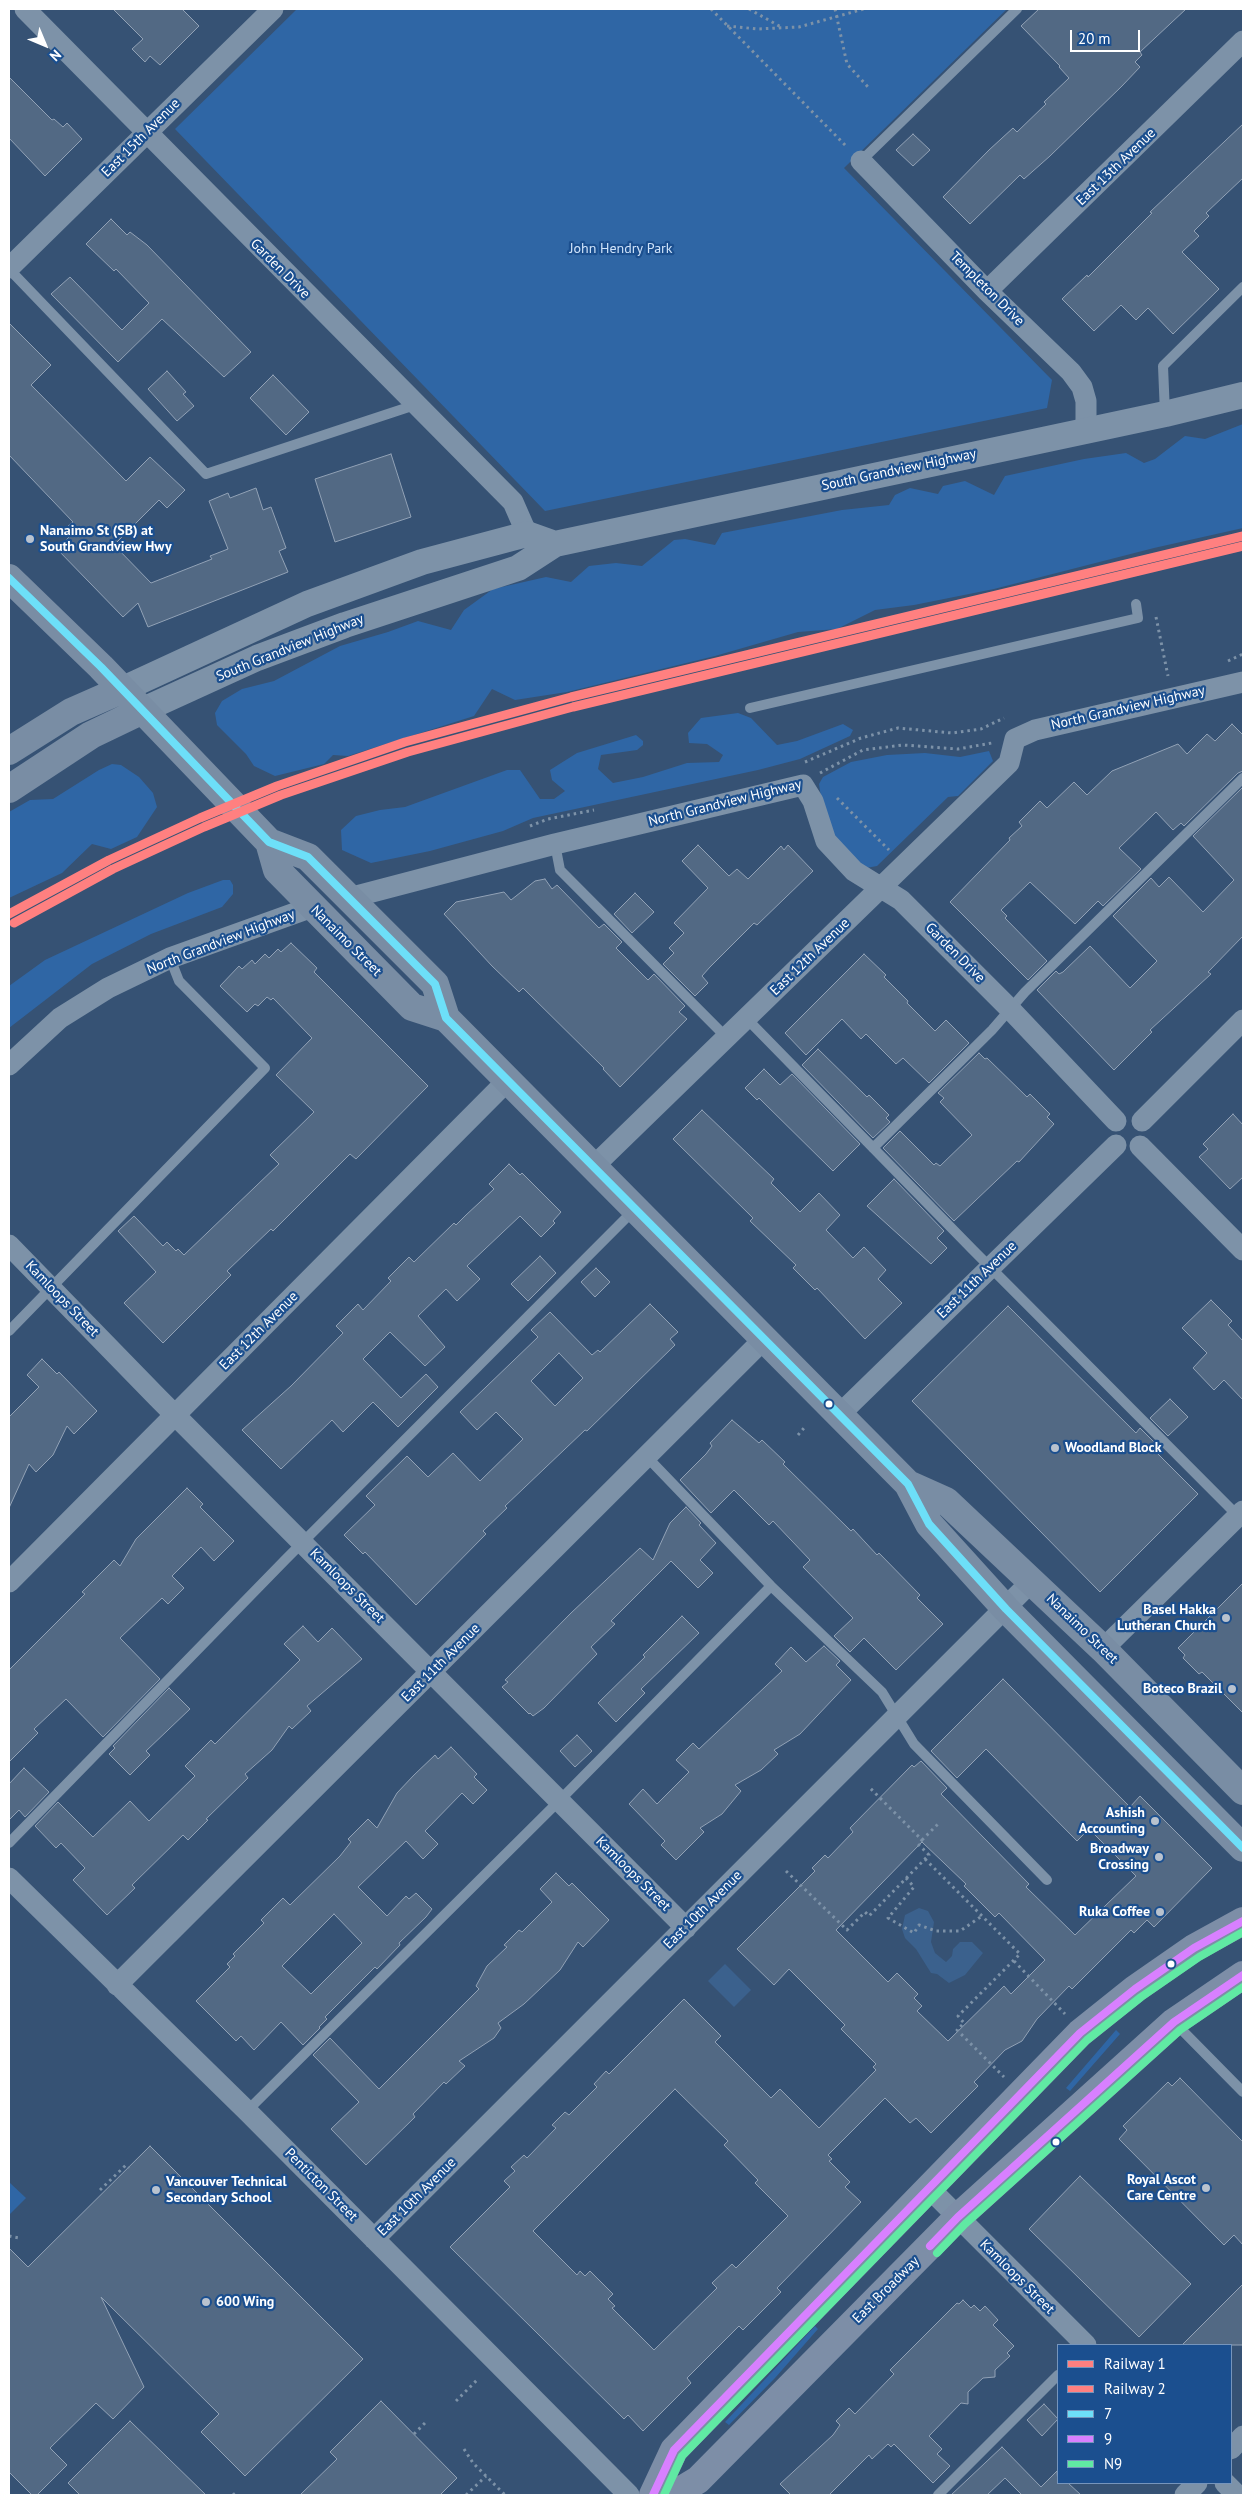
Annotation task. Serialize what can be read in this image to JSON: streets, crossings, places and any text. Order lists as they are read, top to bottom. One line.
{"streets":{"main road":["South Grandview Highway","Nanaimo Street","East Broadway"],"street":["East 15th Avenue","East 13th Avenue","Garden Drive","Templeton Drive","North Grandview Highway","East 12th Avenue","East 11th Avenue","Kamloops Street","East 10th Avenue","Penticton Street"]},"crossings":[["East 15th Avenue","Garden Drive"],["East 13th Avenue","Templeton Drive"],["Garden Drive","North Grandview Highway"],["Garden Drive","East 12th Avenue"],["Garden Drive","East 11th Avenue"],["Templeton Drive","South Grandview Highway"],["South Grandview Highway","Nanaimo Street"],["North Grandview Highway","Nanaimo Street"],["North Grandview Highway","East 12th Avenue"],["Nanaimo Street","East 12th Avenue"],["Nanaimo Street","East 11th Avenue"],["Nanaimo Street","East 10th Avenue"],["East 12th Avenue","Kamloops Street"],["East 11th Avenue","Kamloops Street"],["East 11th Avenue","Penticton Street"],["Kamloops Street","East 10th Avenue"],["Kamloops Street","East Broadway"],["East 10th Avenue","Penticton Street"]],"parks":["John Hendry Park"],"places":["Nanaimo St (SB) at South Grandview Hwy","Woodland Block","Basel Hakka Lutheran Church","Boteco Brazil","Ashish Accounting","Broadway Crossing","Ruka Coffee","Royal Ascot Care Centre","Vancouver Technical Secondary School","600 Wing"],"lines":["rail line 1","rail line 2","transit line 7","transit line 9","transit line N9"],"legend":["Railway 1","Railway 2","7","9","N9"],"scale_bar":"20 m","north":"bottom right"}
